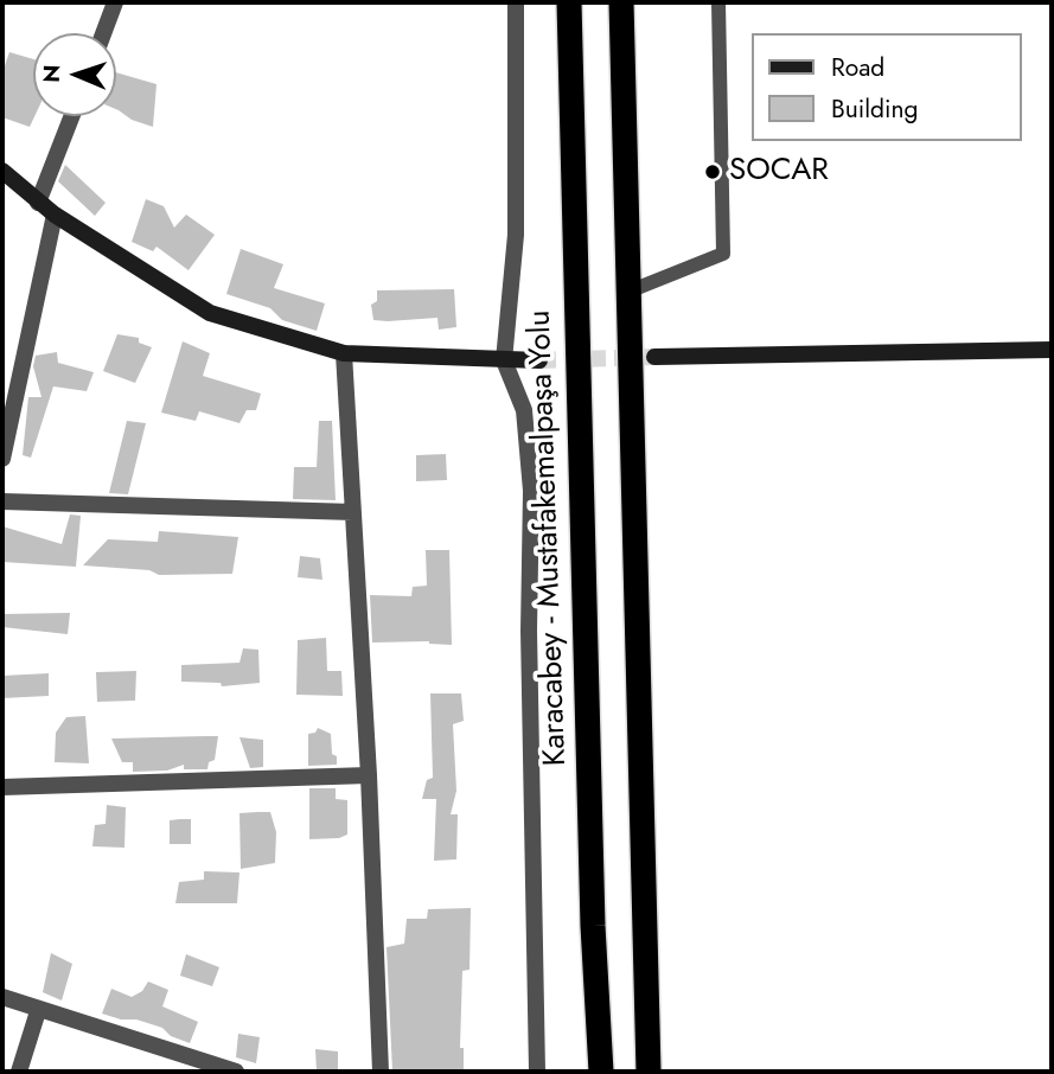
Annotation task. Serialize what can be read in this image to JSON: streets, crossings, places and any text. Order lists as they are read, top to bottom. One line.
{"streets":{"highway":["Karacabey - Mustafakemalpaşa Yolu"]},"places":["SOCAR"],"legend":["Road","Building"],"north":"left"}
